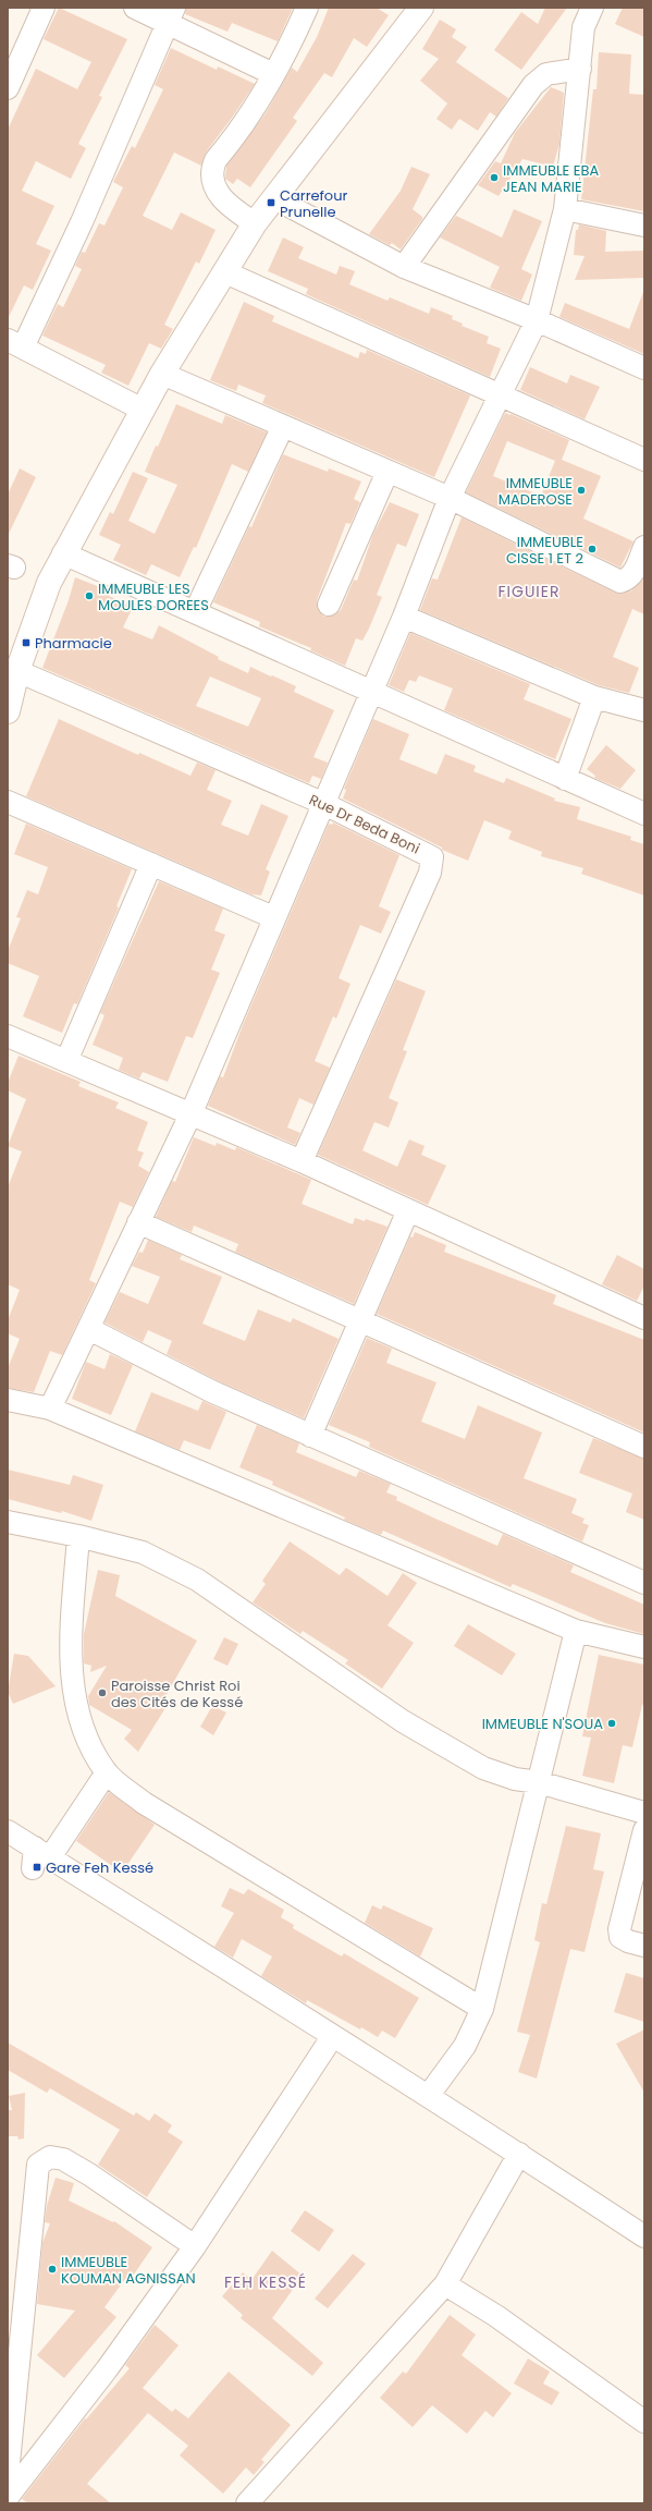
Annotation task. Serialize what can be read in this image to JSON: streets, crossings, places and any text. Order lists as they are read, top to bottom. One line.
{"streets":{"street":["Rue Dr Beda Boni"]},"districts":["FIGUIER","FEH KESSÉ"],"places":{"other":["IMMEUBLE EBA JEAN MARIE","IMMEUBLE MADEROSE","IMMEUBLE CISSE 1 ET 2","IMMEUBLE LES MOULES DOREES","Paroisse Christ Roi des Cités de Kessé","IMMEUBLE N'SOUA","IMMEUBLE KOUMAN AGNISSAN"],"transit":["Carrefour Prunelle","Pharmacie","Gare Feh Kessé"]}}
